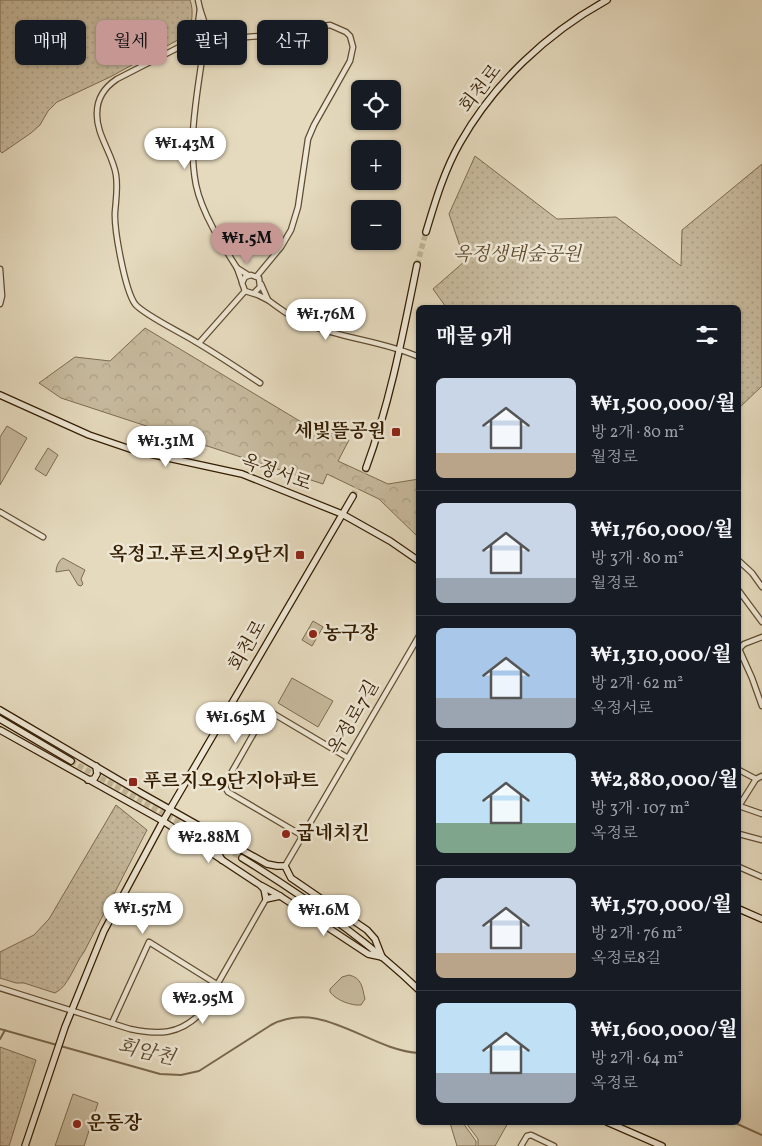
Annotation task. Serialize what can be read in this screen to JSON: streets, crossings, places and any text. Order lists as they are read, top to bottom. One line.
{"streets":{"main road":["회천로","옥정서로"],"street":["옥정로7길"]},"crossings":[["회천로","옥정서로"]],"water":["회암천"],"parks":["옥정생태숲공원"],"places":{"transit":["세빛뜰공원","옥정고.푸르지오9단지","푸르지오9단지아파트"],"other":["농구장","굽네치킨","운동장"]},"page":{"chip":["매매","월세","필터","신규"],"map_buttons":["+","−"],"price":["₩1.43M","₩1.5M","₩1.76M","₩1.31M","₩1.65M","₩2.88M","₩1.57M","₩1.6M","₩2.95M"],"heading":"매물 9개","list":[{"name":"₩1,500,000/월","note":"방 2개 · 80 m² · 월정로"},{"name":"₩1,760,000/월","note":"방 3개 · 80 m² · 월정로"},{"name":"₩1,310,000/월","note":"방 2개 · 62 m² · 옥정서로"},{"name":"₩2,880,000/월","note":"방 3개 · 107 m² · 옥정로"},{"name":"₩1,570,000/월","note":"방 2개 · 76 m² · 옥정로8길"},{"name":"₩1,600,000/월","note":"방 2개 · 64 m² · 옥정로"}]}}
